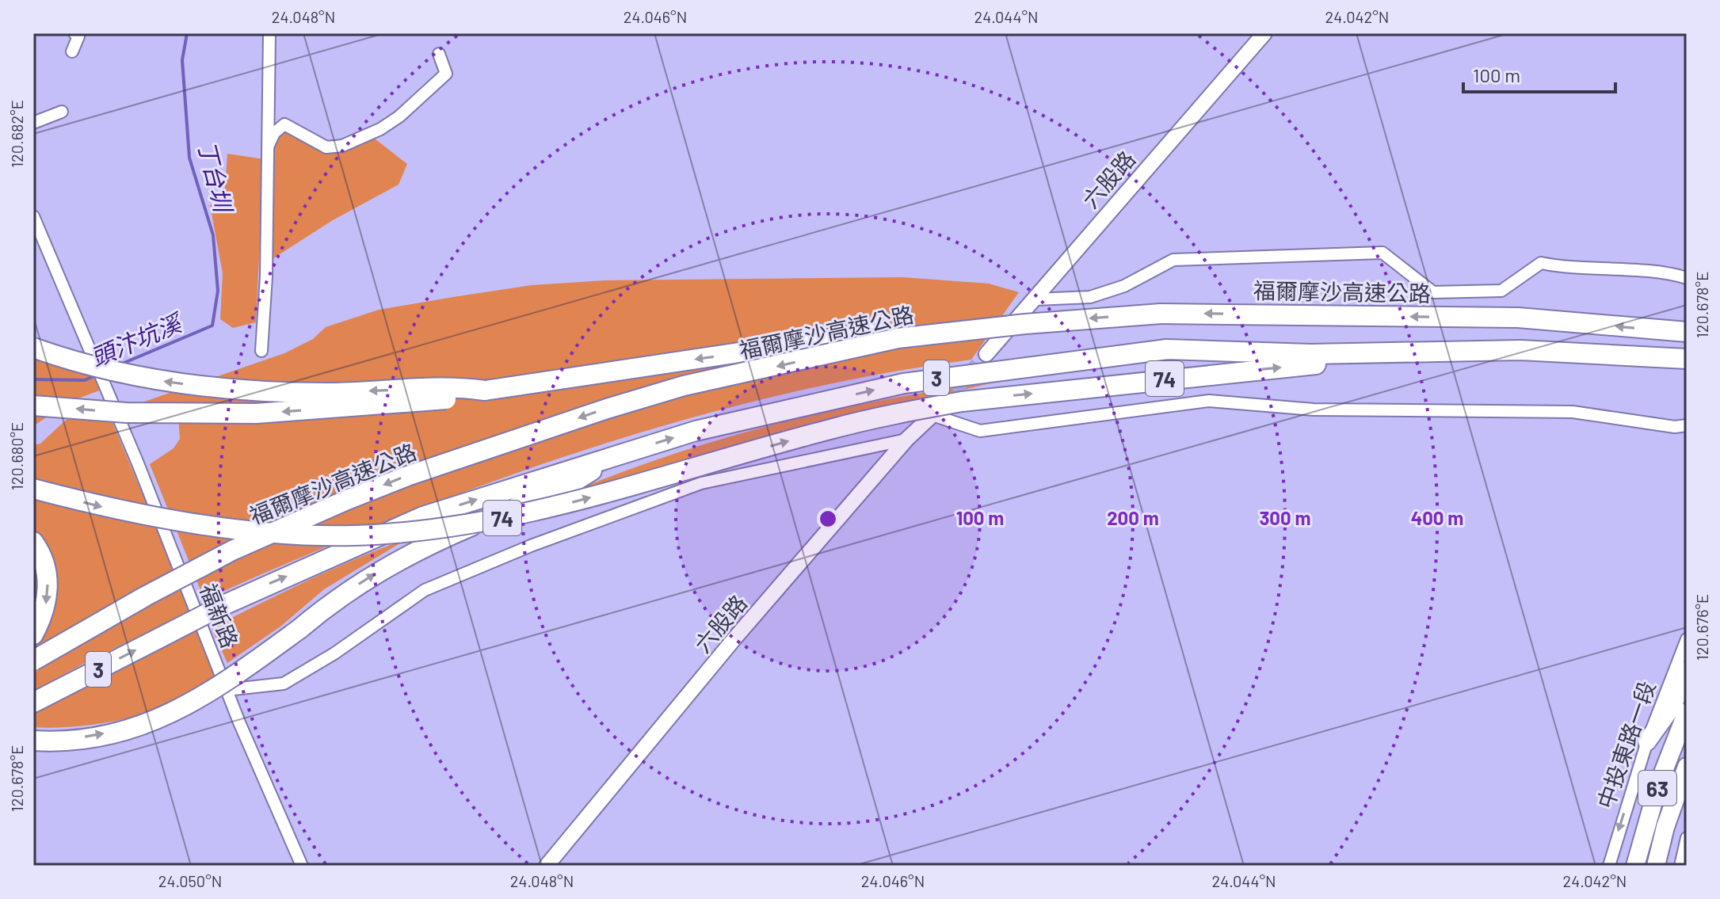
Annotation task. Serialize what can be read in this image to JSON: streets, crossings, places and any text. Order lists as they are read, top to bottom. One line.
{"streets":{"highway":["福爾摩沙高速公路","3","74"],"main road":["63"],"street":["六股路","福新路","中投東路一段"]},"crossings":[["3","74"]],"one_way":["中投東路一段"],"water":["丁台圳","頭汴坑溪"],"scale_bar":"100 m","coordinates":["24.048°N","24.046°N","24.044°N","24.042°N","120.682°E","120.678°E","120.680°E","120.676°E","24.050°N"],"rings":["100 m","200 m","300 m","400 m"]}
